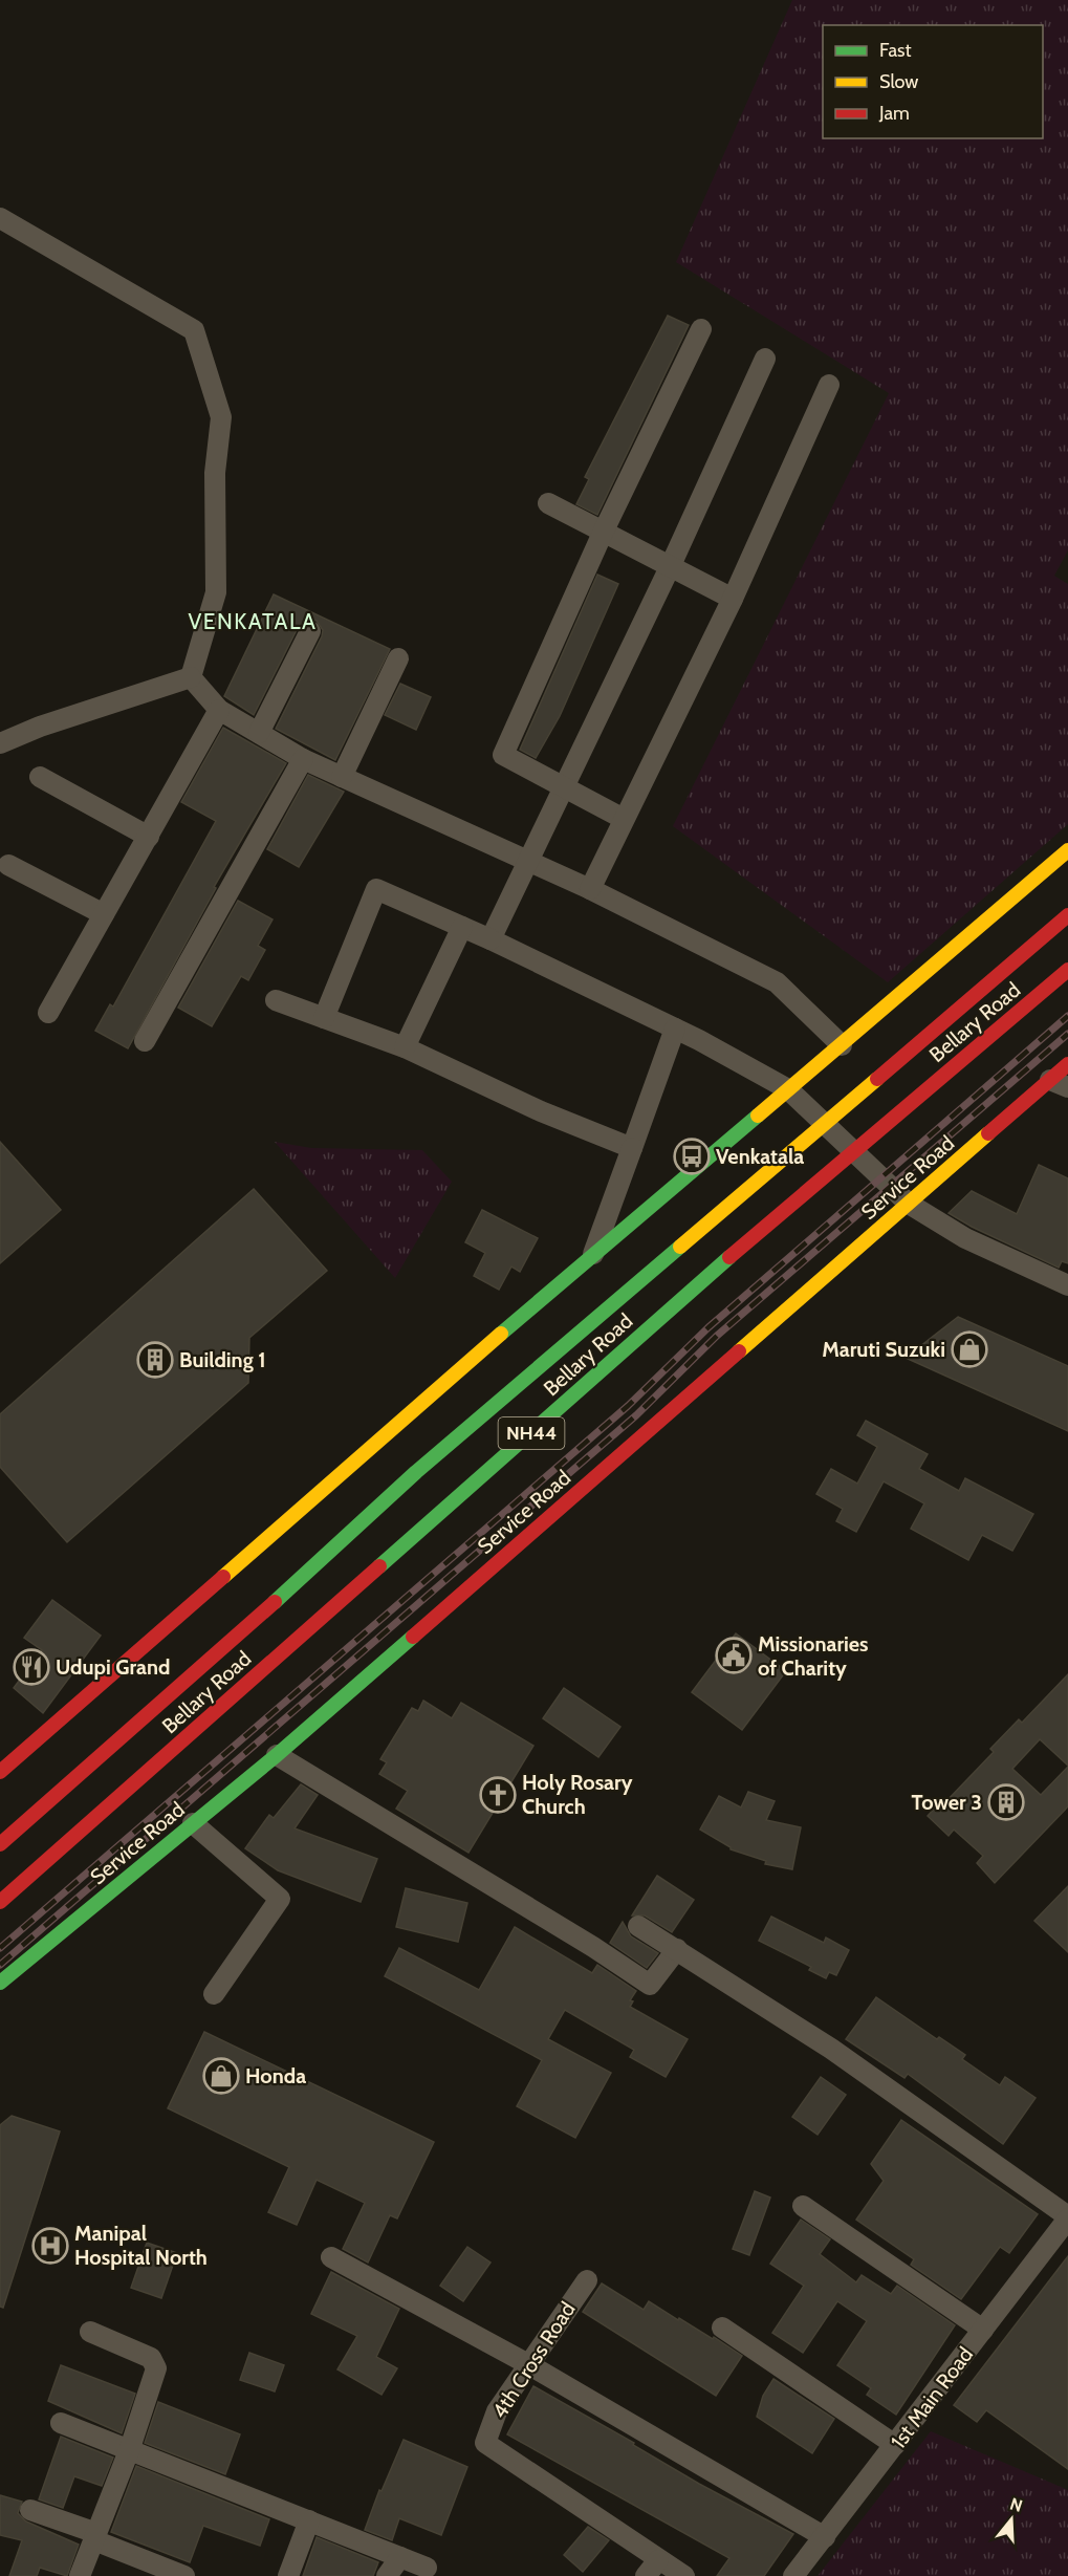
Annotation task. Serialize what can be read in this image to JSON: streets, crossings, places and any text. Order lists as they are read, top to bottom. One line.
{"streets":{"main road":["Bellary Road","Service Road","NH44"],"street":["4th Cross Road","1st Main Road"]},"districts":["VENKATALA"],"places":{"bus stop":["Venkatala"],"shop":["Maruti Suzuki","Honda"],"building":["Building 1","Tower 3"],"public building":["Missionaries of Charity"],"restaurant":["Udupi Grand"],"church":["Holy Rosary Church"],"hospital":["Manipal Hospital North"]},"legend":["Fast","Slow","Jam"],"north":"top"}
